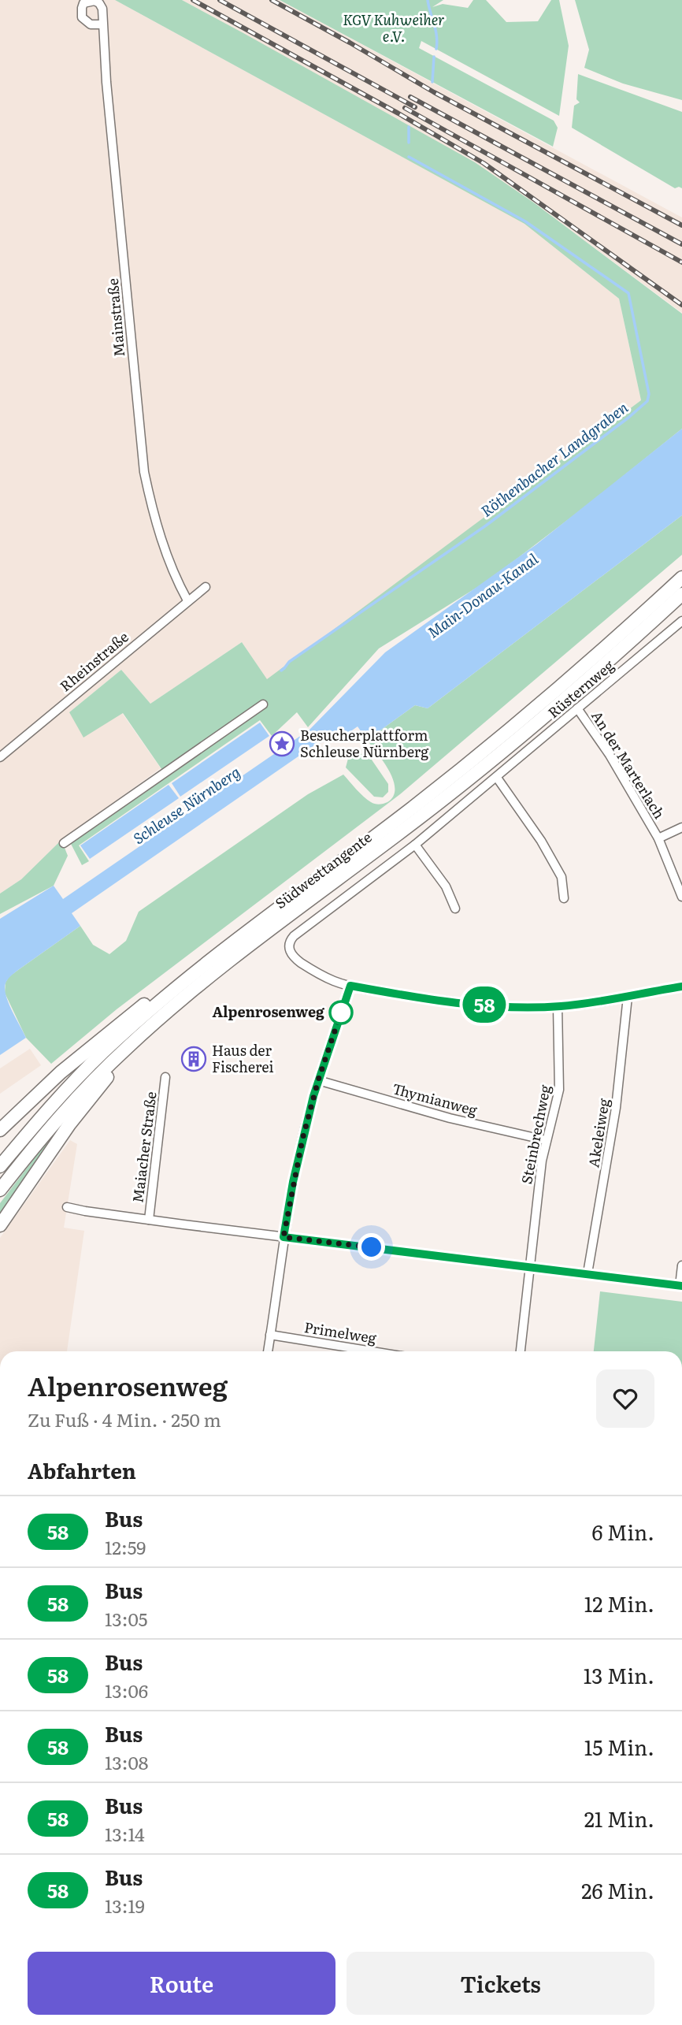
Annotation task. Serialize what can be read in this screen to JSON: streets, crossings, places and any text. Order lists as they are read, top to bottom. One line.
{"streets":{"highway":["Südwesttangente"],"street":["Mainstraße","Rheinstraße","Rüsternweg","An der Marterlach","Thymianweg","Akeleiweg","Steinbrechweg","Maiacher Straße","Primelweg"]},"crossings":[["Mainstraße","Rheinstraße"],["Rüsternweg","An der Marterlach"],["Thymianweg","Steinbrechweg"],["Akeleiweg","Maiacher Straße"],["Steinbrechweg","Maiacher Straße"]],"water":["Röthenbacher Landgraben","Main-Donau-Kanal","Schleuse Nürnberg"],"parks":["KGV Kuhweiher e.V."],"places":{"place":["Besucherplattform Schleuse Nürnberg"],"other":["Alpenrosenweg"],"building":["Haus der Fischerei"]},"lines":["bus line 58"],"page":{"on_map":"58","heading":[["Alpenrosenweg","Zu Fuß · 4 Min. · 250 m"],"Abfahrten"],"list":[{"mark":"58","name":"Bus","note":"12:59","value":"6 Min."},{"mark":"58","name":"Bus","note":"13:05","value":"12 Min."},{"mark":"58","name":"Bus","note":"13:06","value":"13 Min."},{"mark":"58","name":"Bus","note":"13:08","value":"15 Min."},{"mark":"58","name":"Bus","note":"13:14","value":"21 Min."},{"mark":"58","name":"Bus","note":"13:19","value":"26 Min."}],"buttons":["Route","Tickets"]}}
